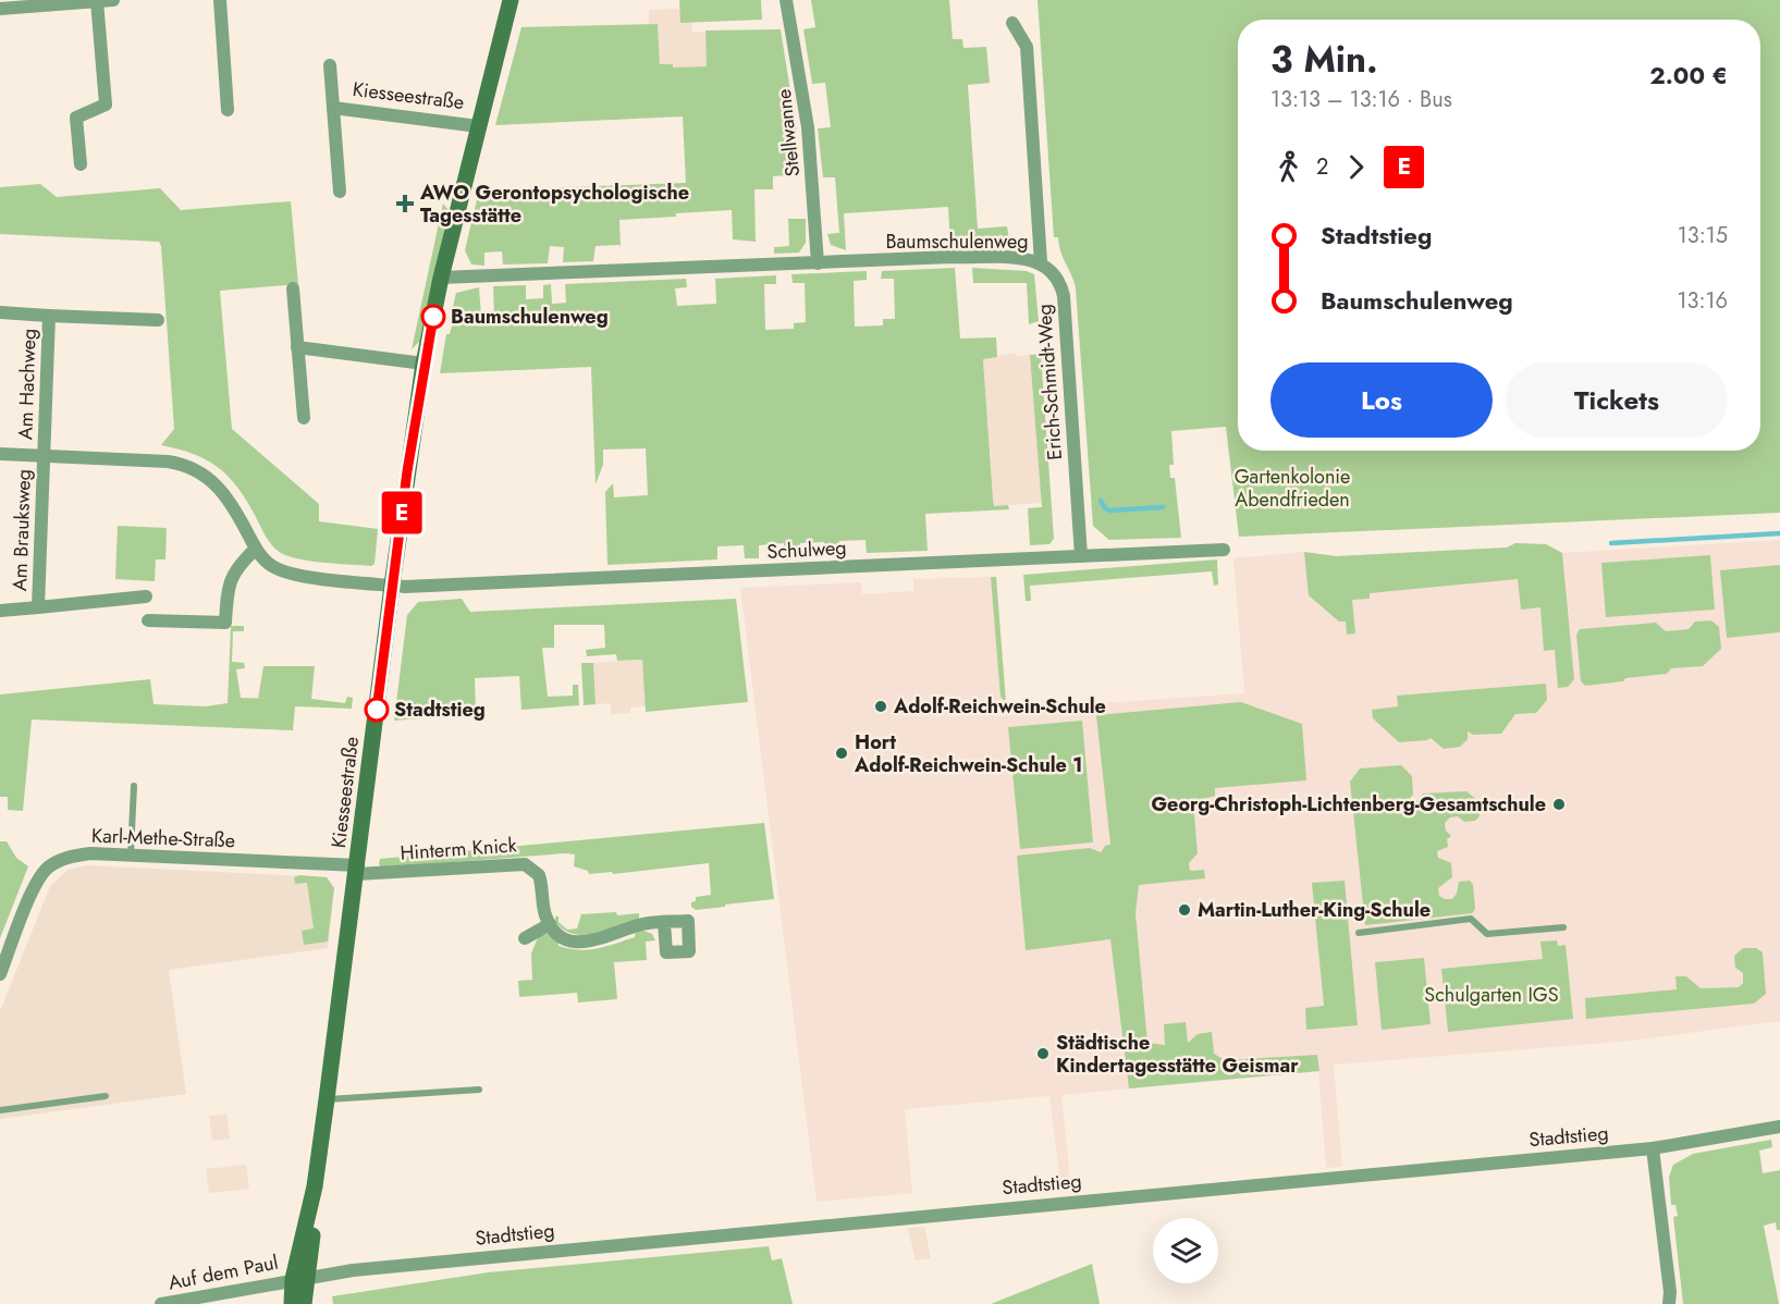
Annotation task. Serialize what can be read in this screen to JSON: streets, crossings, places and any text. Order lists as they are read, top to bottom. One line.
{"streets":{"street":["Kiesseestraße","Stellwanne","Baumschulenweg","Erich-Schmidt-Weg","Am Hachweg","Am Brauksweg","Schulweg","Karl-Methe-Straße","Hinterm Knick","Stadtstieg","Auf dem Paul"]},"crossings":[["Kiesseestraße","Baumschulenweg"],["Kiesseestraße","Schulweg"],["Kiesseestraße","Karl-Methe-Straße"],["Kiesseestraße","Hinterm Knick"],["Kiesseestraße","Stadtstieg"],["Kiesseestraße","Auf dem Paul"],["Stellwanne","Baumschulenweg"],["Baumschulenweg","Erich-Schmidt-Weg"],["Erich-Schmidt-Weg","Schulweg"],["Am Hachweg","Am Brauksweg"],["Am Hachweg","Schulweg"],["Am Brauksweg","Schulweg"],["Karl-Methe-Straße","Hinterm Knick"],["Stadtstieg","Auf dem Paul"]],"parks":["Gartenkolonie Abendfrieden","Schulgarten IGS"],"places":{"health":["AWO Gerontopsychologische Tagesstätte"],"other":["Baumschulenweg","Adolf-Reichwein-Schule","Stadtstieg","Hort Adolf-Reichwein-Schule 1","Georg-Christoph-Lichtenberg-Gesamtschule","Martin-Luther-King-Schule","Städtische Kindertagesstätte Geismar"]},"lines":["bus line E"],"page":{"on_map":"E","heading":["3 Min.","13:13 – 13:16 · Bus","2.00 €"],"legs":["2","E"],"list":[{"name":"Stadtstieg","value":"13:15"},{"name":"Baumschulenweg","value":"13:16"}],"buttons":["Los","Tickets"]}}
